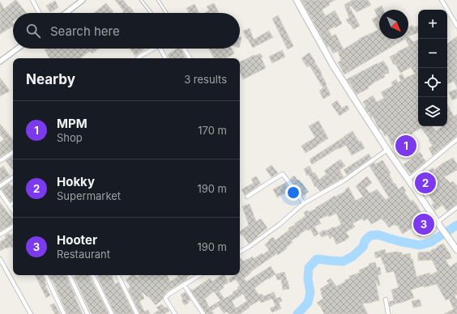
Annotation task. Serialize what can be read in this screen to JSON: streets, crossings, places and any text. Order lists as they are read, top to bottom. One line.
{"north":"bottom right","page":{"map_buttons":["+","−"],"search":"Search here","heading":["Nearby","3 results"],"list":[{"mark":"1","name":"MPM","note":"Shop","value":"170 m"},{"mark":"2","name":"Hokky","note":"Supermarket","value":"190 m"},{"mark":"3","name":"Hooter","note":"Restaurant","value":"190 m"}],"pins":["1","2","3"]}}
